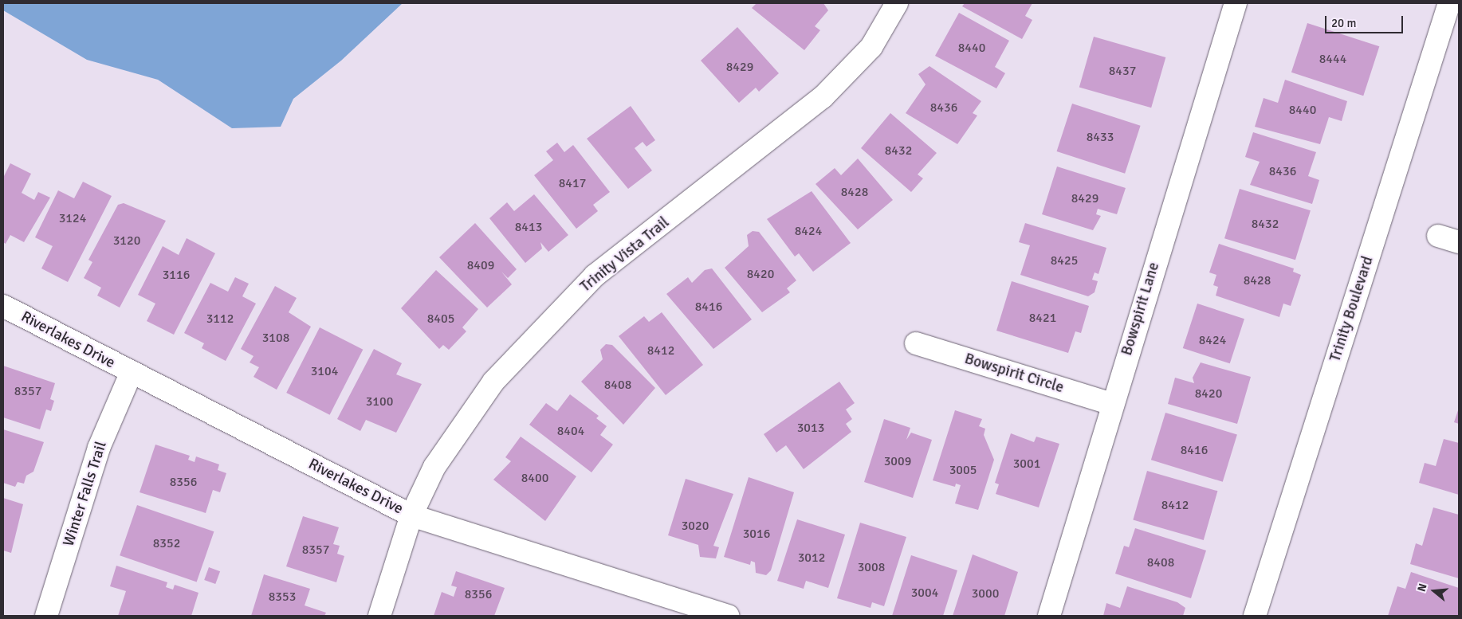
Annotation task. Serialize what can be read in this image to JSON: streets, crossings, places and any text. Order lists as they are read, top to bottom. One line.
{"streets":{"street":["Trinity Vista Trail","Bowspirit Lane","Trinity Boulevard","Riverlakes Drive","Bowspirit Circle","Winter Falls Trail"]},"crossings":[["Trinity Vista Trail","Riverlakes Drive"],["Bowspirit Lane","Bowspirit Circle"],["Riverlakes Drive","Winter Falls Trail"]],"house_numbers":["8440","8444","8429","8437","8436","8440","8433","8432","8436","8417","8428","8429","3124","8432","8413","8424","3120","8425","8409","8420","3116","8428","8416","8421","3112","8405","3108","8424","8412","3104","8408","8357","8420","3100","3013","8404","8416","3009","3001","3005","8400","8356","8412","3020","3016","8352","8357","3012","8408","3008","3004","3000","8356","8353"],"scale_bar":"20 m","north":"left"}
